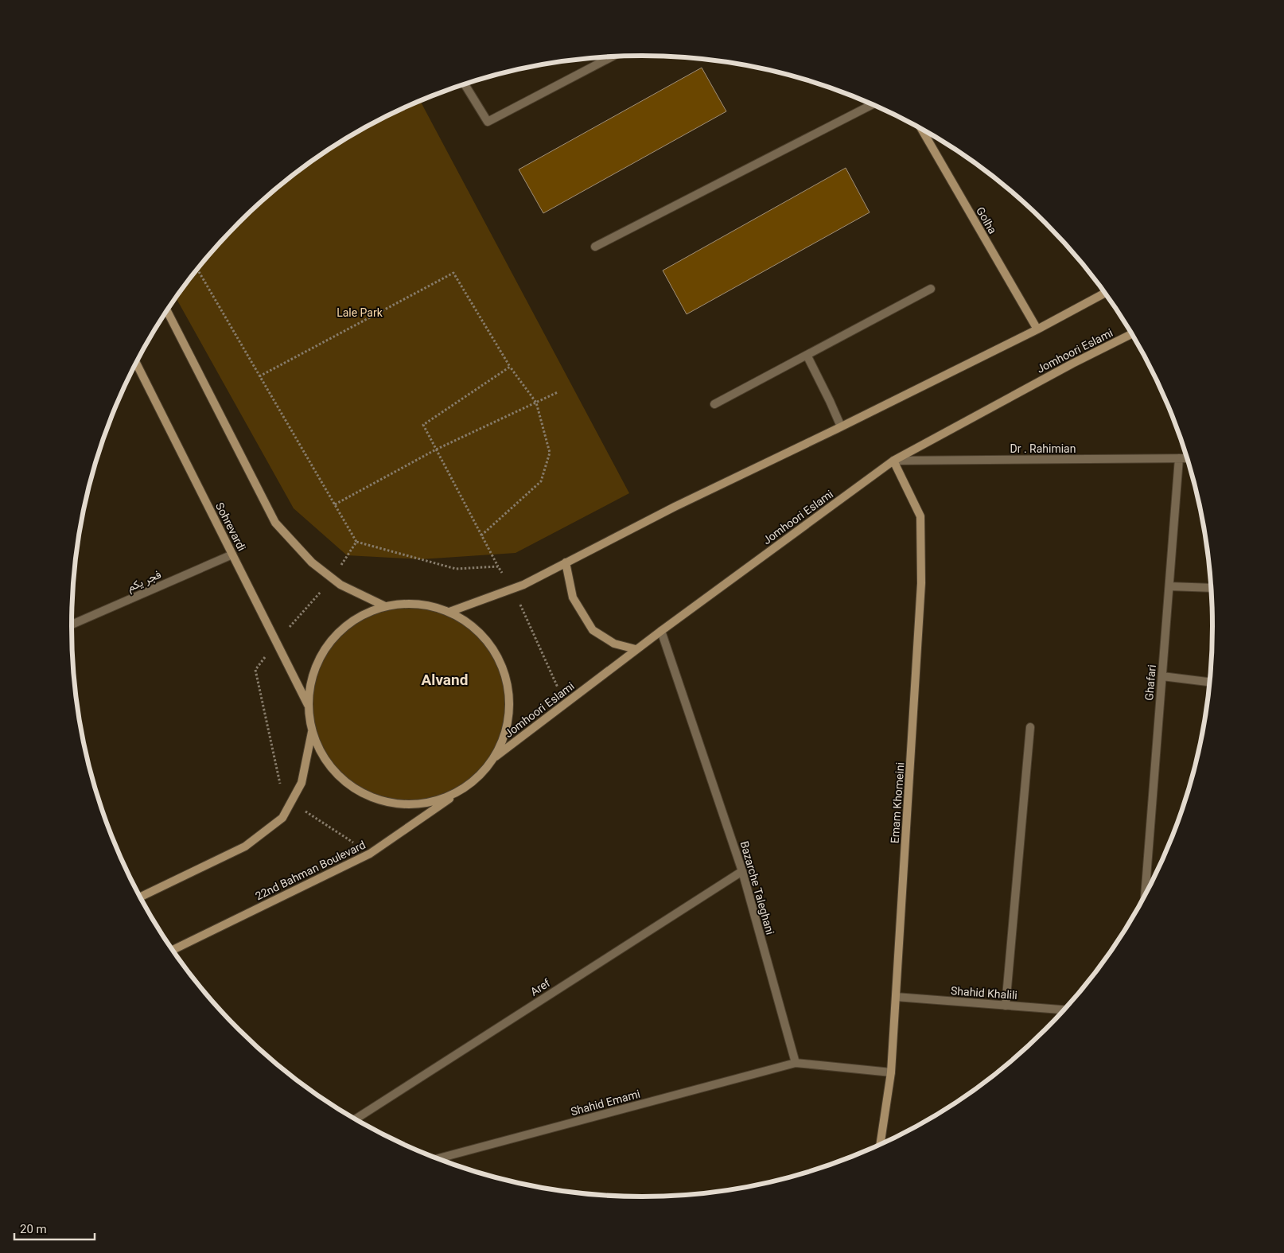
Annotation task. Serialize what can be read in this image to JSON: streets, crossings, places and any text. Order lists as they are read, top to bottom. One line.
{"streets":{"main road":["Golha","Jomhoori Eslami","Sohrevardi","Emam Khomeini","22nd Bahman Boulevard"],"street":["Dr . Rahimian","فجر یکم","Ghafari","Bazarche Taleghani","Aref","Shahid Khalili","Shahid Emami"]},"crossings":[["Jomhoori Eslami","Dr . Rahimian"],["Jomhoori Eslami","Emam Khomeini"],["Jomhoori Eslami","22nd Bahman Boulevard"],["Jomhoori Eslami","Bazarche Taleghani"],["Dr . Rahimian","Ghafari"],["Dr . Rahimian","Emam Khomeini"],["Sohrevardi","فجر یکم"],["Emam Khomeini","Shahid Khalili"],["Bazarche Taleghani","Aref"],["Bazarche Taleghani","Shahid Emami"]],"districts":["Alvand"],"parks":["Lale Park"],"scale_bar":"20 m"}
